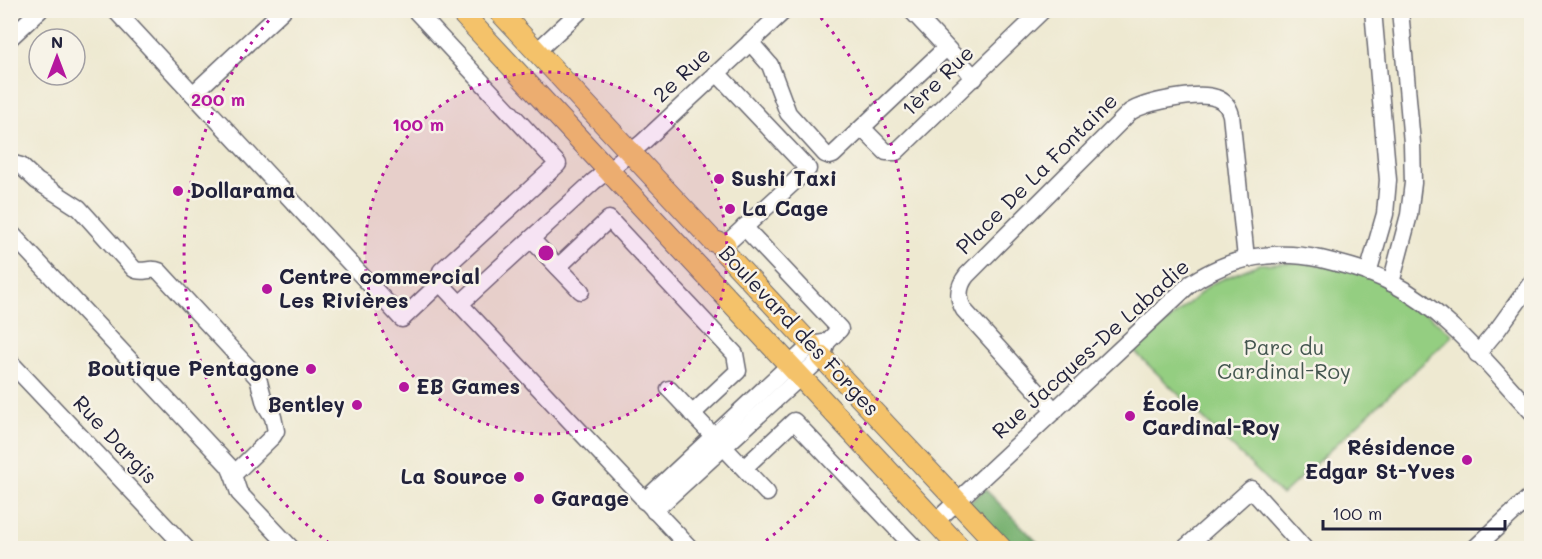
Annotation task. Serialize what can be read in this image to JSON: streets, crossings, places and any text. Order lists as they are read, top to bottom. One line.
{"streets":{"main road":["Boulevard des Forges"],"street":["2e Rue","1ère Rue","Place De La Fontaine","Rue Jacques-De Labadie","Rue Dargis"]},"crossings":[["2e Rue","1ère Rue"],["2e Rue","Boulevard des Forges"],["Place De La Fontaine","Rue Jacques-De Labadie"],["Boulevard des Forges","Rue Jacques-De Labadie"]],"parks":["Parc du Cardinal-Roy"],"places":["Sushi Taxi","Dollarama","La Cage","Centre commercial Les Rivières","Boutique Pentagone","EB Games","Bentley","École Cardinal-Roy","Résidence Edgar St-Yves","La Source","Garage"],"scale_bar":"100 m","north":"top","rings":["200 m","100 m"]}
